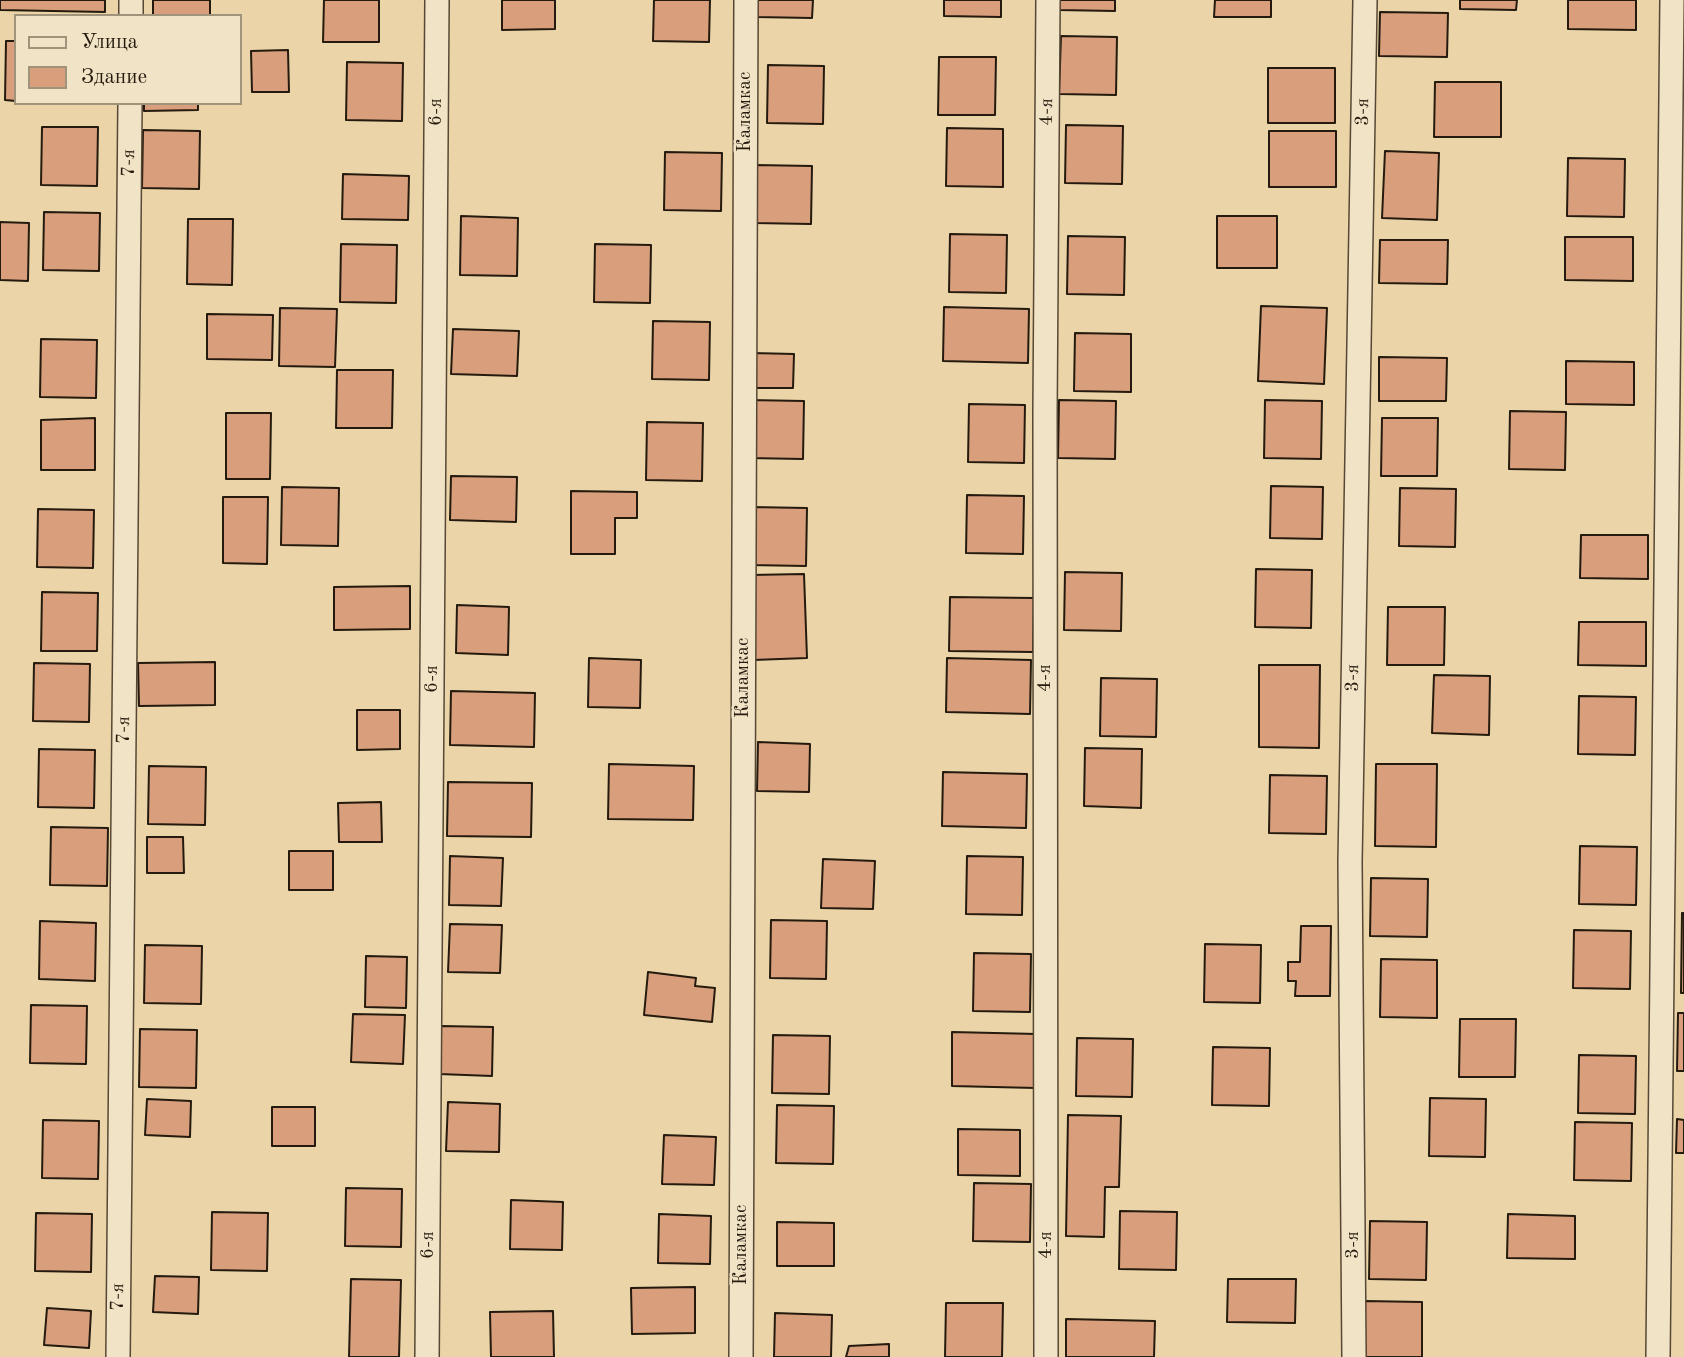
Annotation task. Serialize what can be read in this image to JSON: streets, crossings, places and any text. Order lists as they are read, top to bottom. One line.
{"streets":{"street":["6-я","Каламкас","4-я","3-я","7-я"]},"legend":["Улица","Здание"]}
